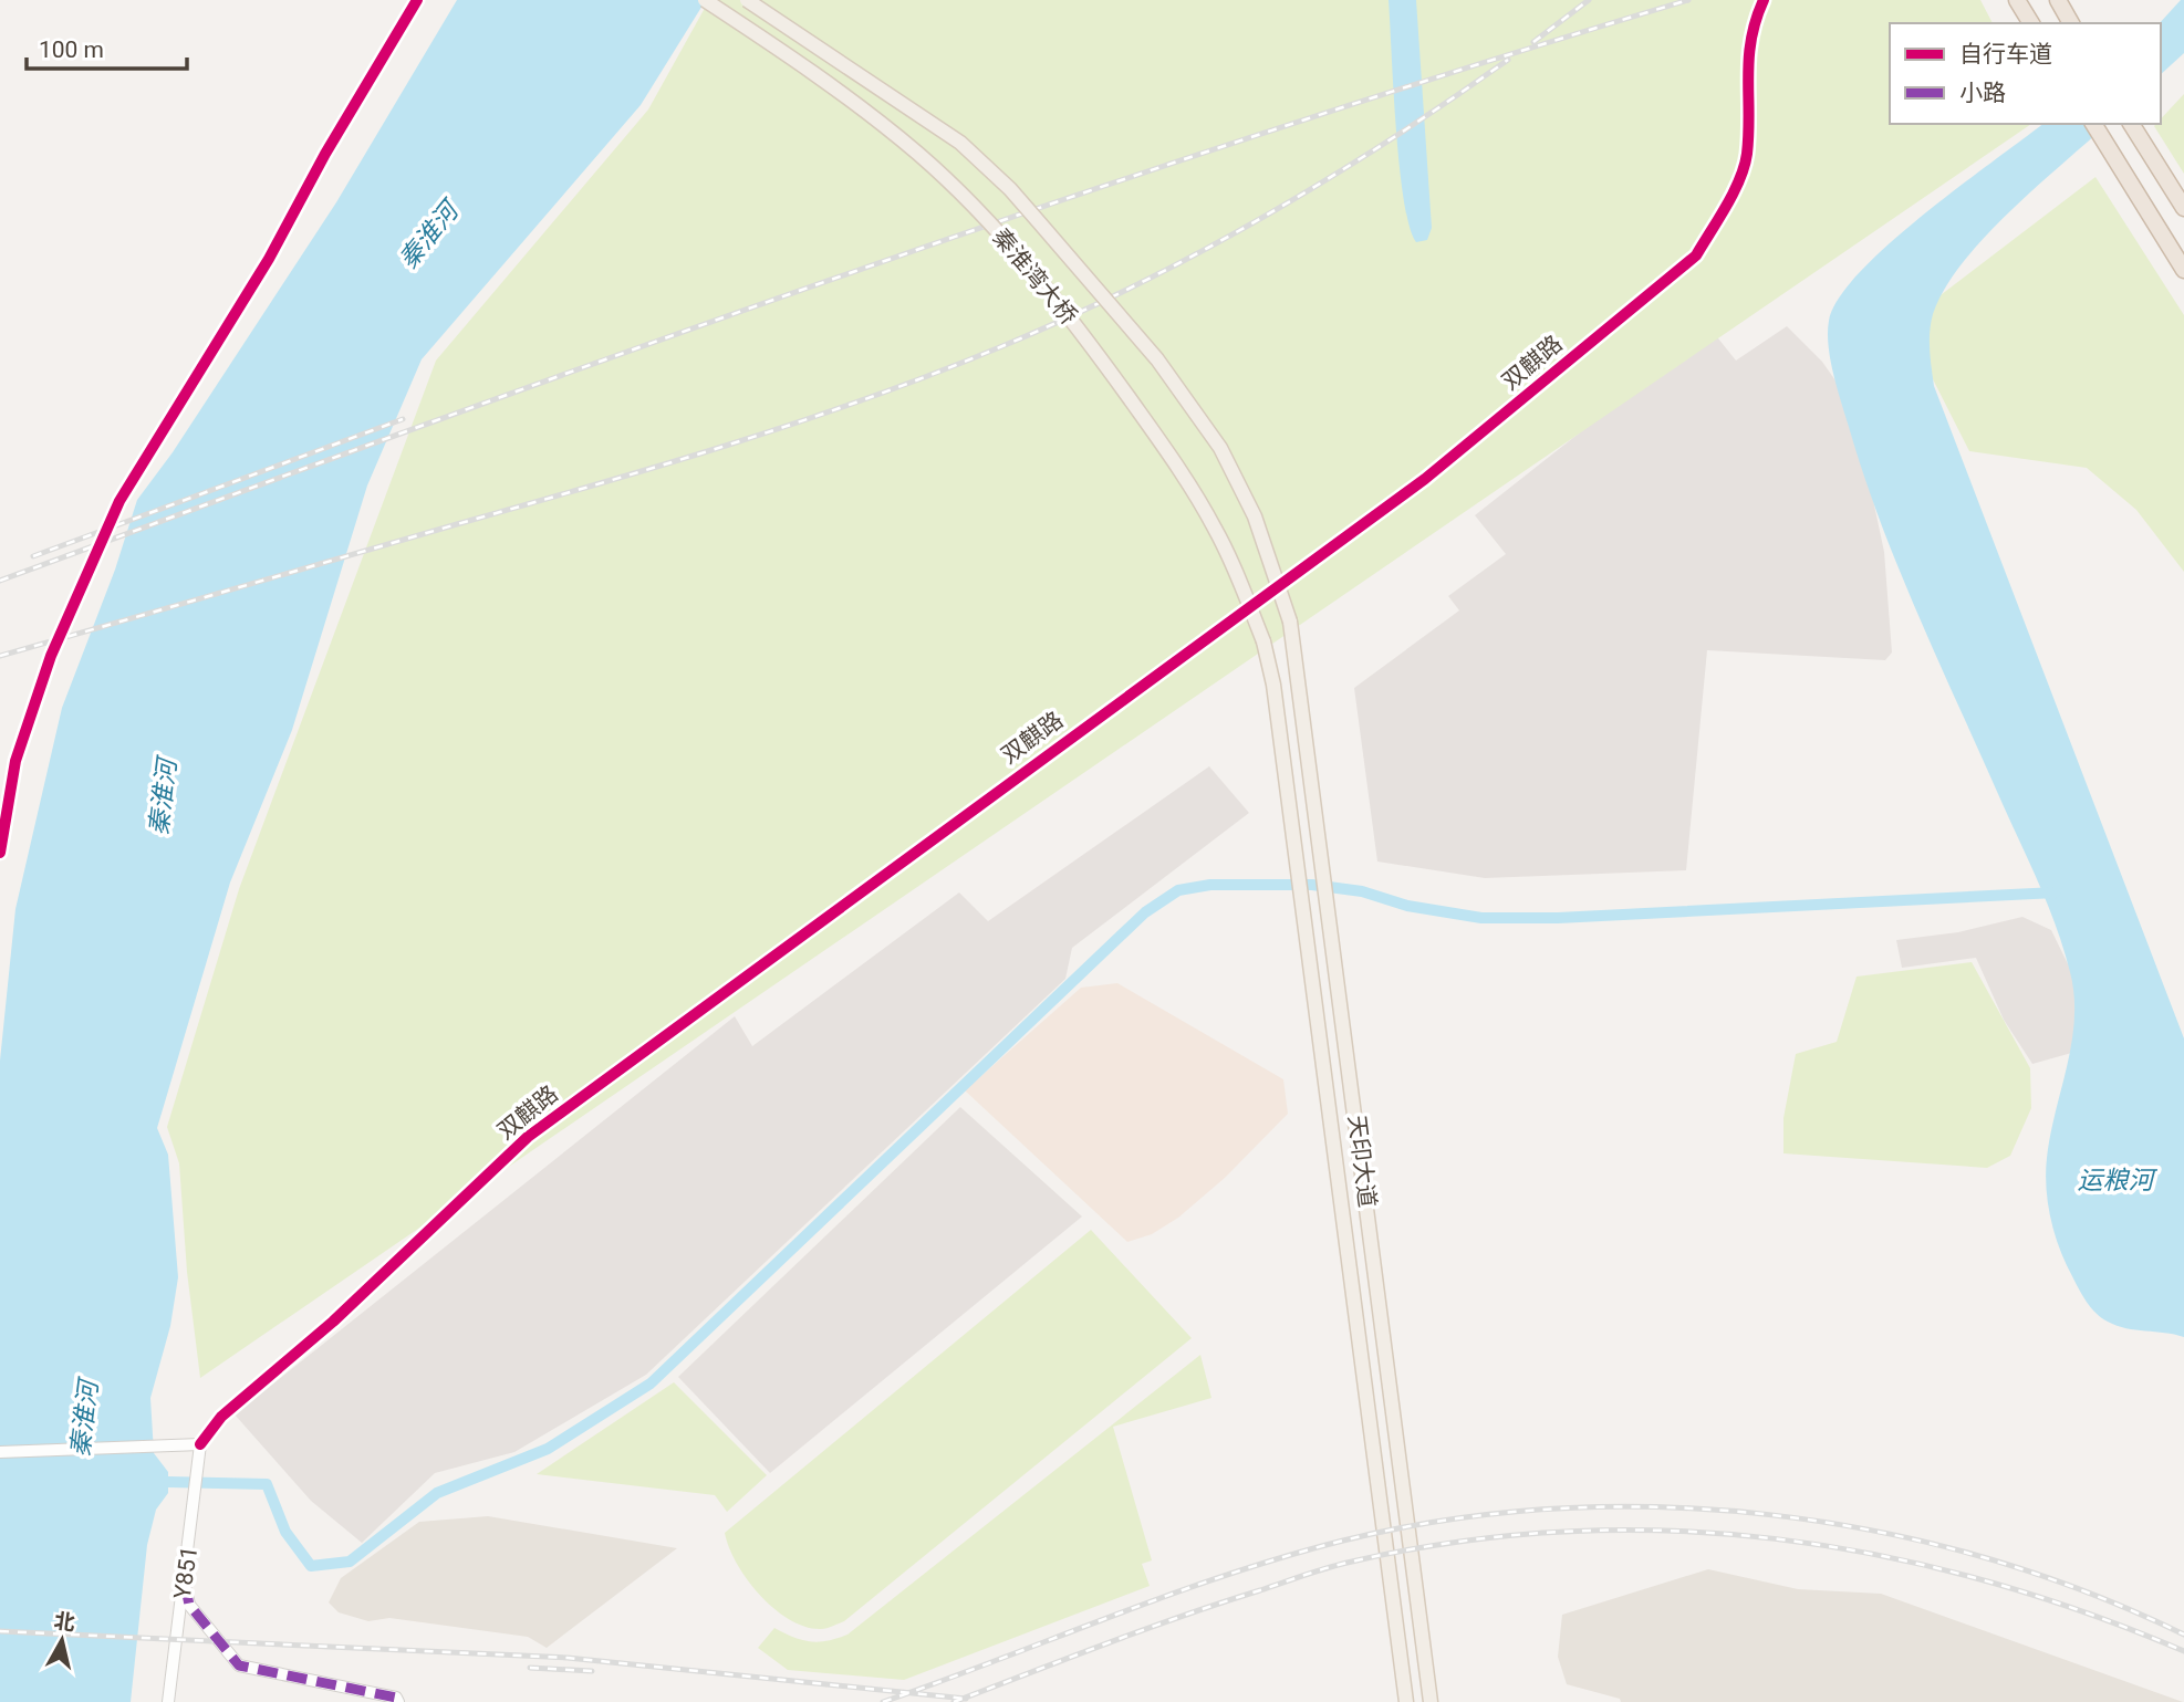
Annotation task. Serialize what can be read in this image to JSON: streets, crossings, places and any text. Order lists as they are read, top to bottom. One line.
{"streets":{"main road":["秦淮湾大桥","天印大道"],"street":["双麒路","Y851"]},"crossings":[["秦淮湾大桥","天印大道"],["双麒路","Y851"]],"water":["秦淮河","运粮河"],"legend":["自行车道","小路"],"scale_bar":"100 m","north":"top"}
